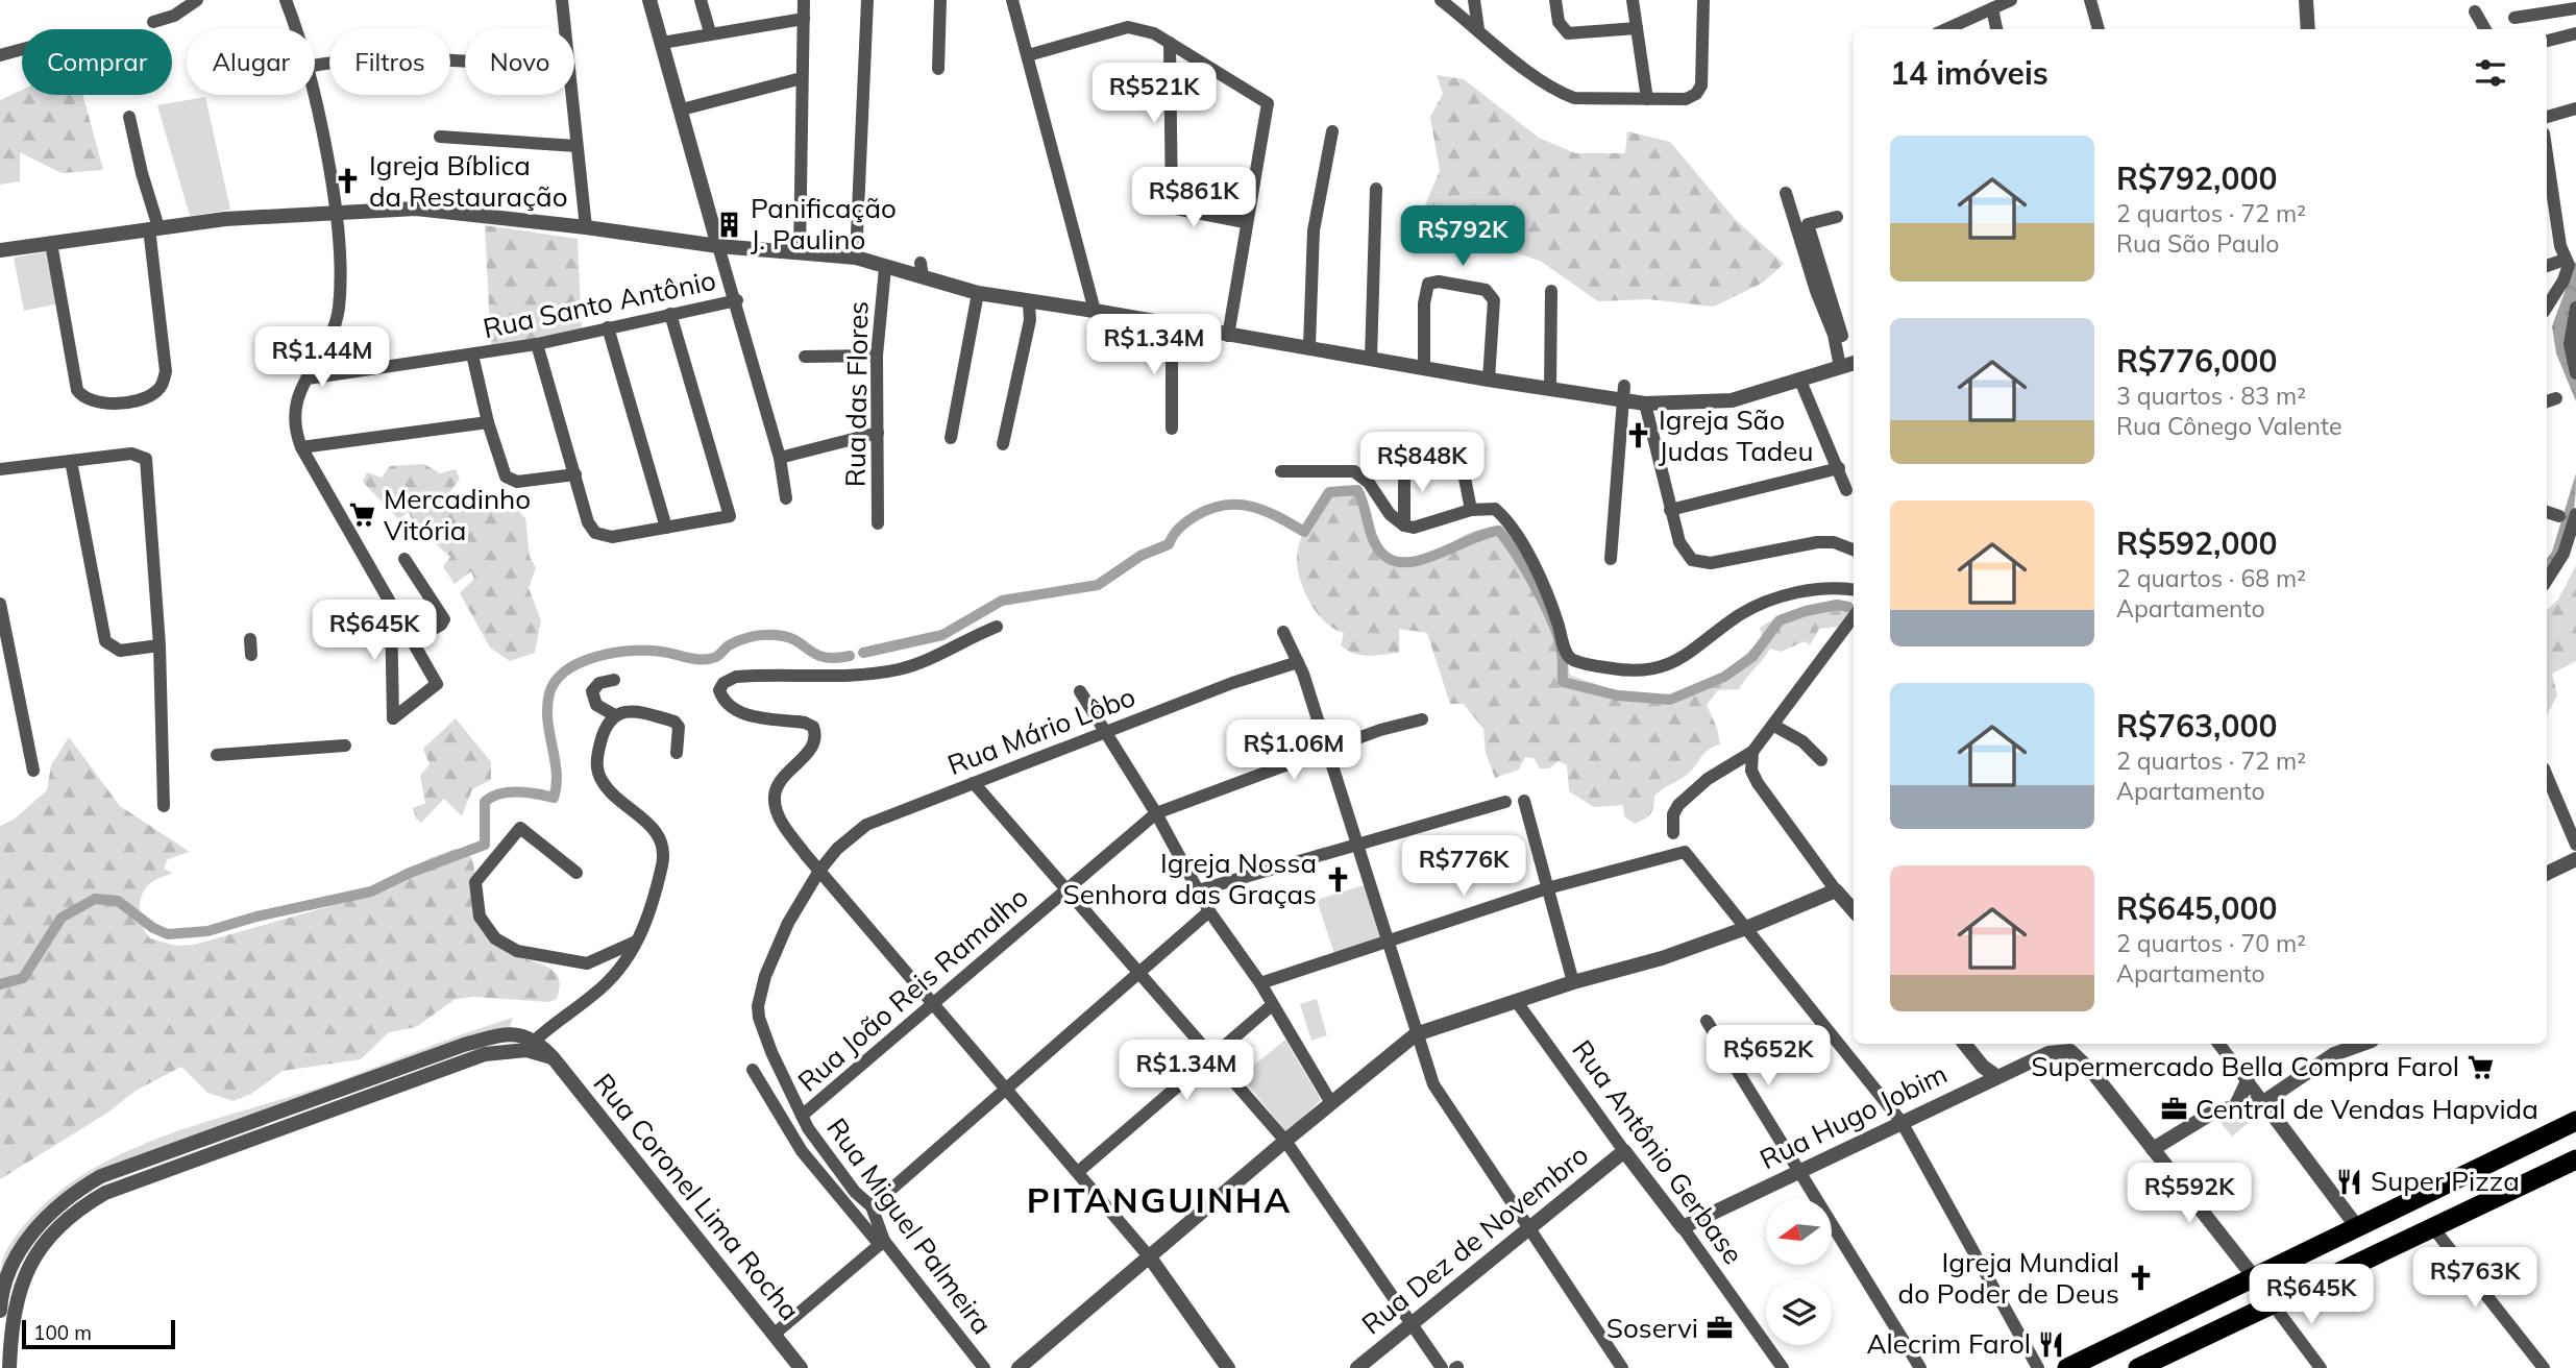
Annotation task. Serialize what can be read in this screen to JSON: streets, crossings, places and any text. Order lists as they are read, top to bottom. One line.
{"streets":{"street":["Rua Santo Antônio","Rua das Flores","Rua Mário Lôbo","Rua João Reis Ramalho","Rua Hugo Jobim","Rua Antônio Gerbase","Rua Coronel Lima Rocha","Rua Miguel Palmeira","Rua Dez de Novembro"]},"crossings":[["Rua Mário Lôbo","Rua Miguel Palmeira"],["Rua João Reis Ramalho","Rua Miguel Palmeira"],["Rua Hugo Jobim","Rua Antônio Gerbase"],["Rua Antônio Gerbase","Rua Dez de Novembro"]],"districts":["PITANGUINHA"],"places":{"church":["Igreja Bíblica da Restauração","Igreja São Judas Tadeu","Igreja Nossa Senhora das Graças","Igreja Mundial do Poder de Deus"],"building":["Panificação J. Paulino"],"supermarket":["Mercadinho Vitória","Supermercado Bella Compra Farol"],"office":["Central de Vendas Hapvida","Soservi"],"restaurant":["Super Pizza","Alecrim Farol"]},"scale_bar":"100 m","north":"left","page":{"chip":["Comprar","Alugar","Filtros","Novo"],"heading":"14 imóveis","price":["R$521K","R$861K","R$792K","R$1.34M","R$1.44M","R$848K","R$645K","R$1.06M","R$776K","R$652K","R$1.34M","R$592K","R$763K","R$645K"],"list":[{"name":"R$792,000","note":"2 quartos · 72 m² · Rua São Paulo"},{"name":"R$776,000","note":"3 quartos · 83 m² · Rua Cônego Valente"},{"name":"R$592,000","note":"2 quartos · 68 m² · Apartamento"},{"name":"R$763,000","note":"2 quartos · 72 m² · Apartamento"},{"name":"R$645,000","note":"2 quartos · 70 m² · Apartamento"}],"scale":"100 m"}}
